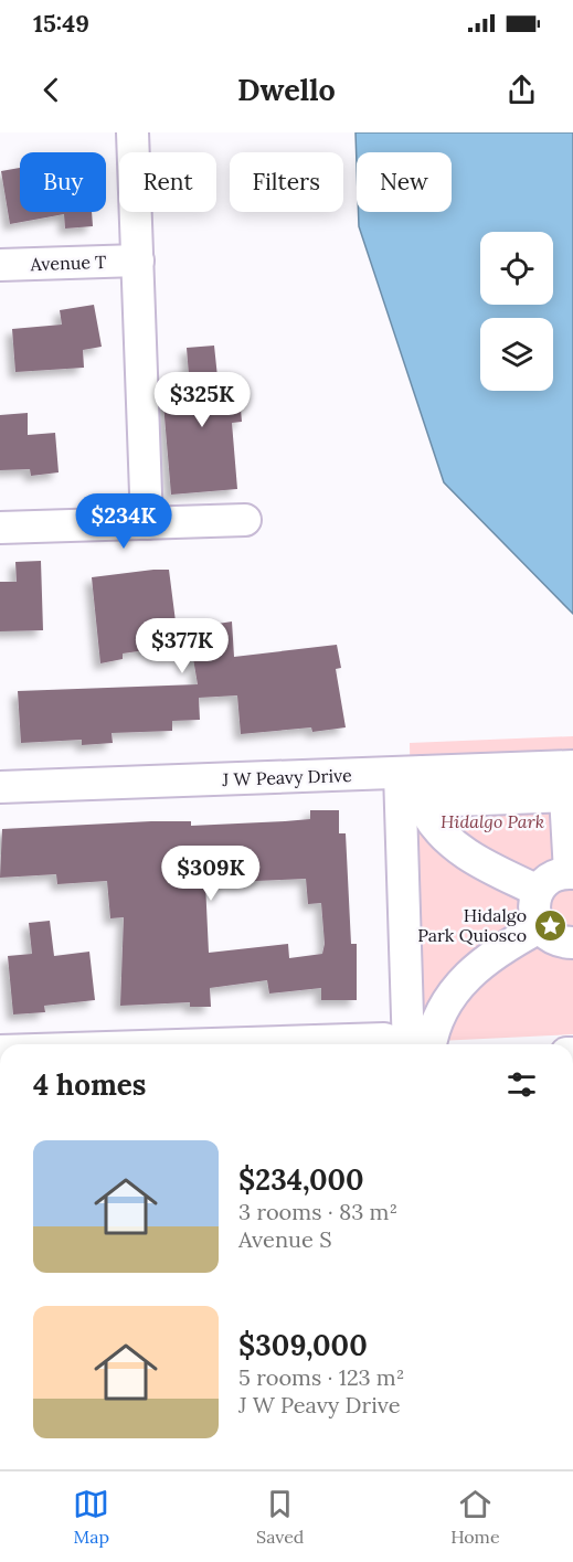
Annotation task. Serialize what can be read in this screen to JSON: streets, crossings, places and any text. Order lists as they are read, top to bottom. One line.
{"streets":{"street":["Avenue T","J W Peavy Drive"]},"parks":["Hidalgo Park"],"places":{"place":["Hidalgo Park Quiosco"]},"page":{"status":"15:49","header":"Dwello","chip":["Buy","Rent","Filters","New"],"price":["$325K","$234K","$377K","$309K"],"heading":"4 homes","list":[{"name":"$234,000","note":"3 rooms · 83 m² · Avenue S"},{"name":"$309,000","note":"5 rooms · 123 m² · J W Peavy Drive"}],"tabs":["Map","Saved","Home"]}}
